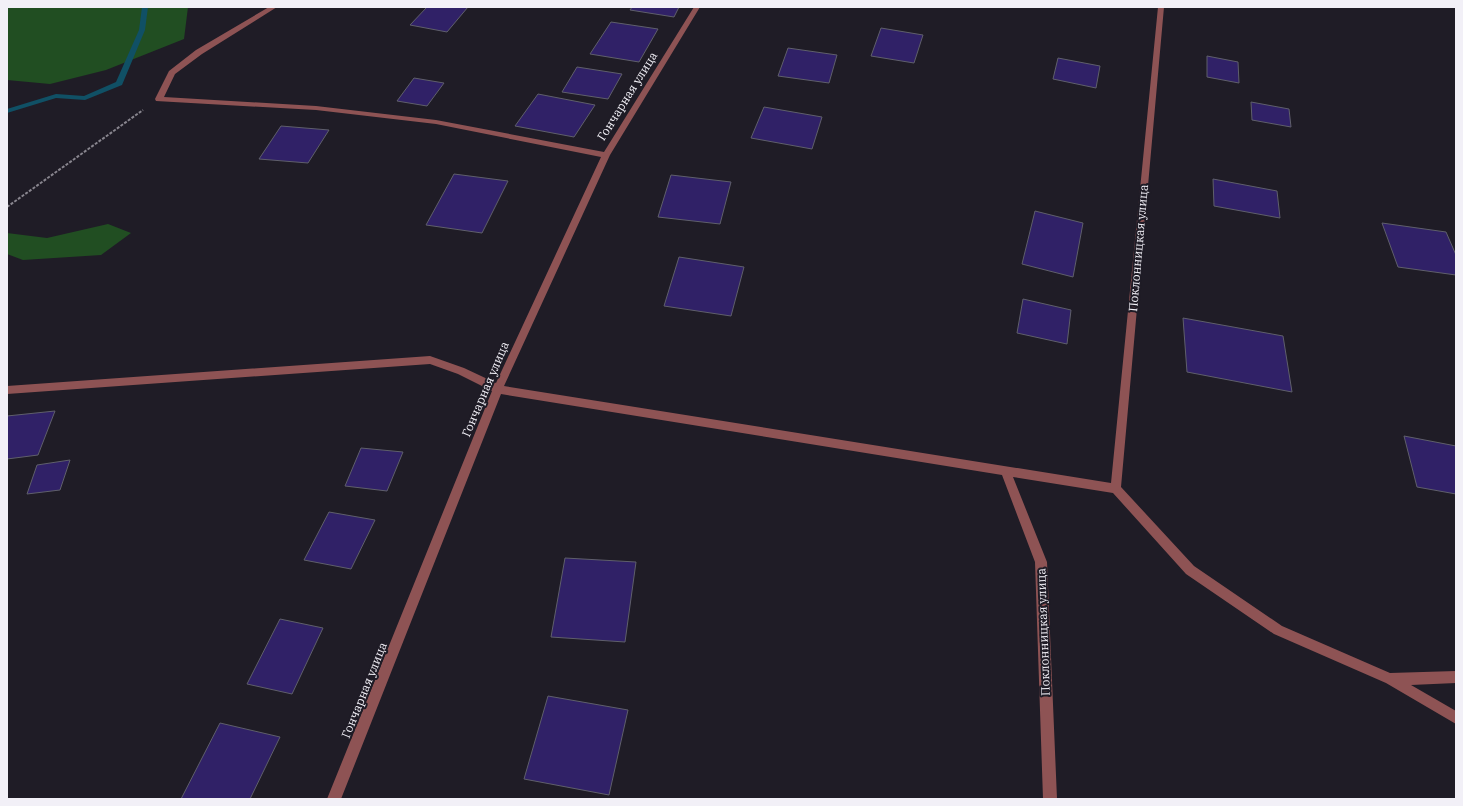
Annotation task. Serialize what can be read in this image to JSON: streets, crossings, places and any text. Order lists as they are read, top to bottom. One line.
{"streets":{"street":["Гончарная улица","Поклонницкая улица"]}}
